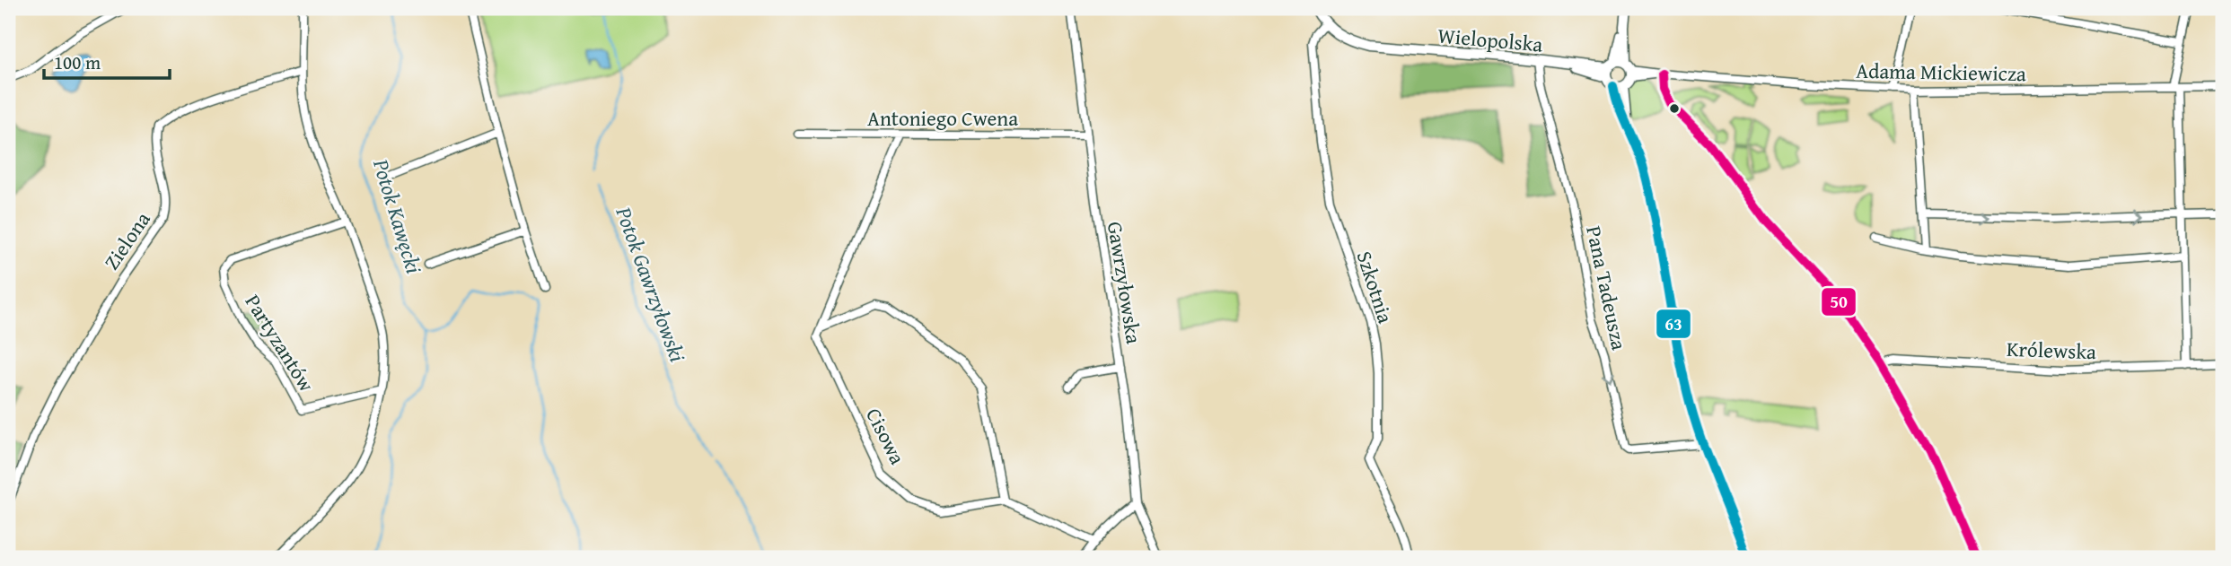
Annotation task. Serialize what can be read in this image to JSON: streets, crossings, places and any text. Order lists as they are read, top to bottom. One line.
{"streets":{"street":["Wielopolska","Adama Mickiewicza","Antoniego Cwena","Zielona","Gawrzyłowska","Szkotnia","Pana Tadeusza","Partyzantów","Królewska","Cisowa"]},"crossings":[["Wielopolska","Adama Mickiewicza"],["Wielopolska","Szkotnia"],["Wielopolska","Pana Tadeusza"],["Antoniego Cwena","Gawrzyłowska"]],"one_way":["Pana Tadeusza"],"water":["Potok Kawęcki","Potok Gawrzyłowski"],"lines":["transit line 50","transit line 63"],"scale_bar":"100 m"}
